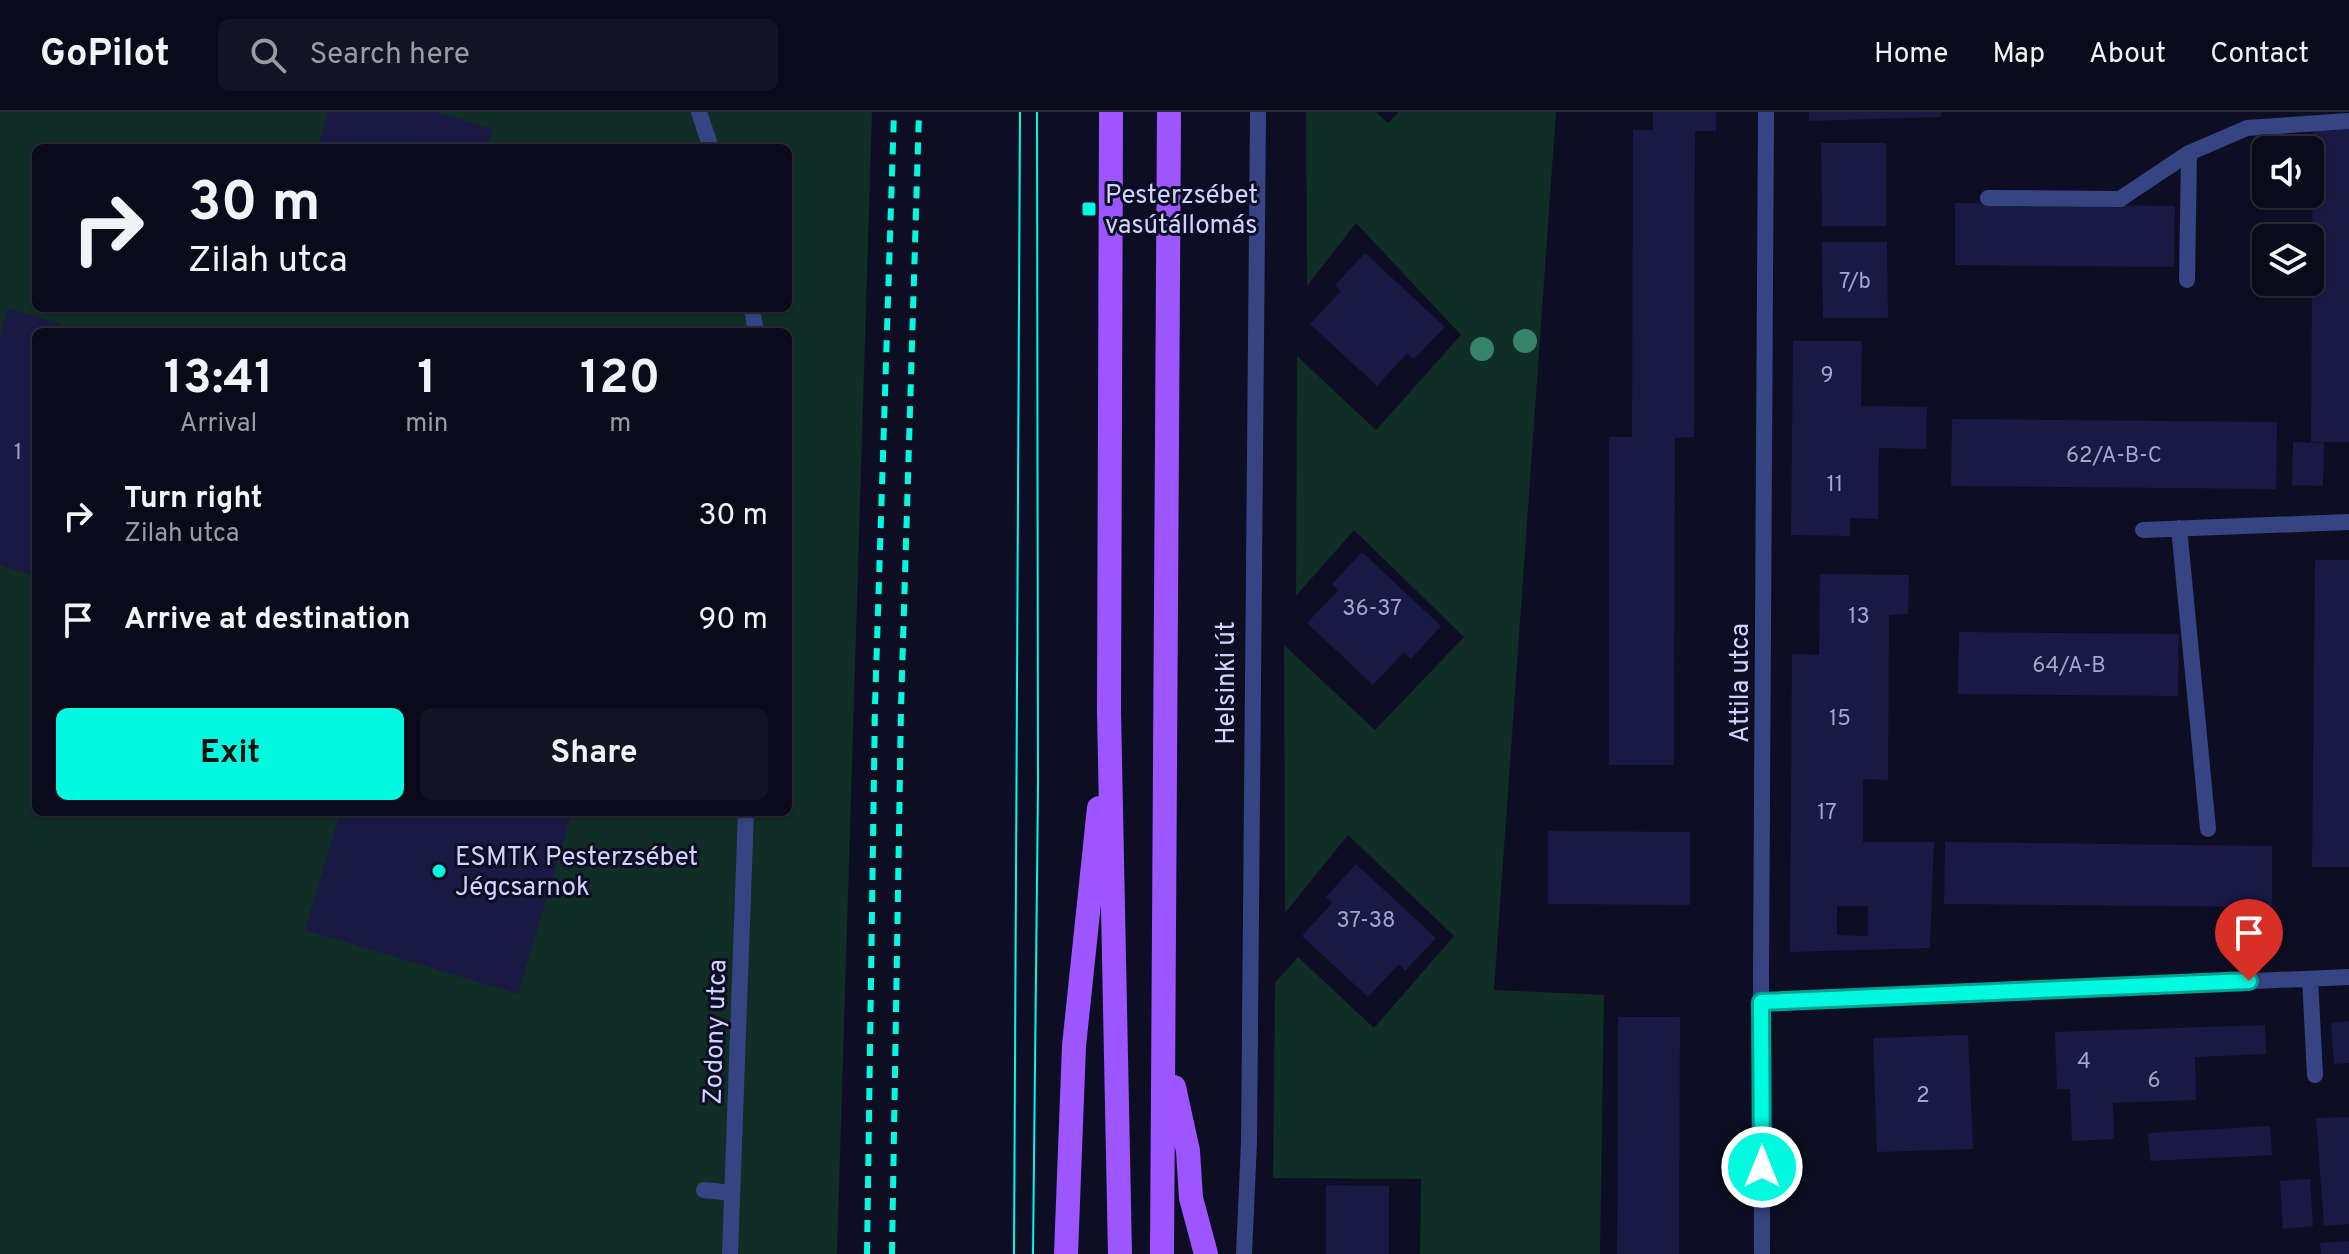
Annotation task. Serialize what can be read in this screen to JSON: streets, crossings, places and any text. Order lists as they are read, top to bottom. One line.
{"streets":{"street":["Helsinki út","Attila utca","Zodony utca"]},"places":{"transit":["Pesterzsébet vasútállomás"],"other":["ESMTK Pesterzsébet Jégcsarnok"]},"house_numbers":["7/b","9","1","62/A-B-C","11","36-37","13","64/A-B","15","17","37-38","4","6","2"],"page":{"header":"GoPilot","search":"Search here","nav":["Home","Map","About","Contact"],"turn":["30 m","Zilah utca"],"eta":["13:41","Arrival","1","min","120","m"],"list":[{"name":"Turn right","note":"Zilah utca","value":"30 m"},{"name":"Arrive at destination","value":"90 m"}],"buttons":["Exit","Share"]}}
